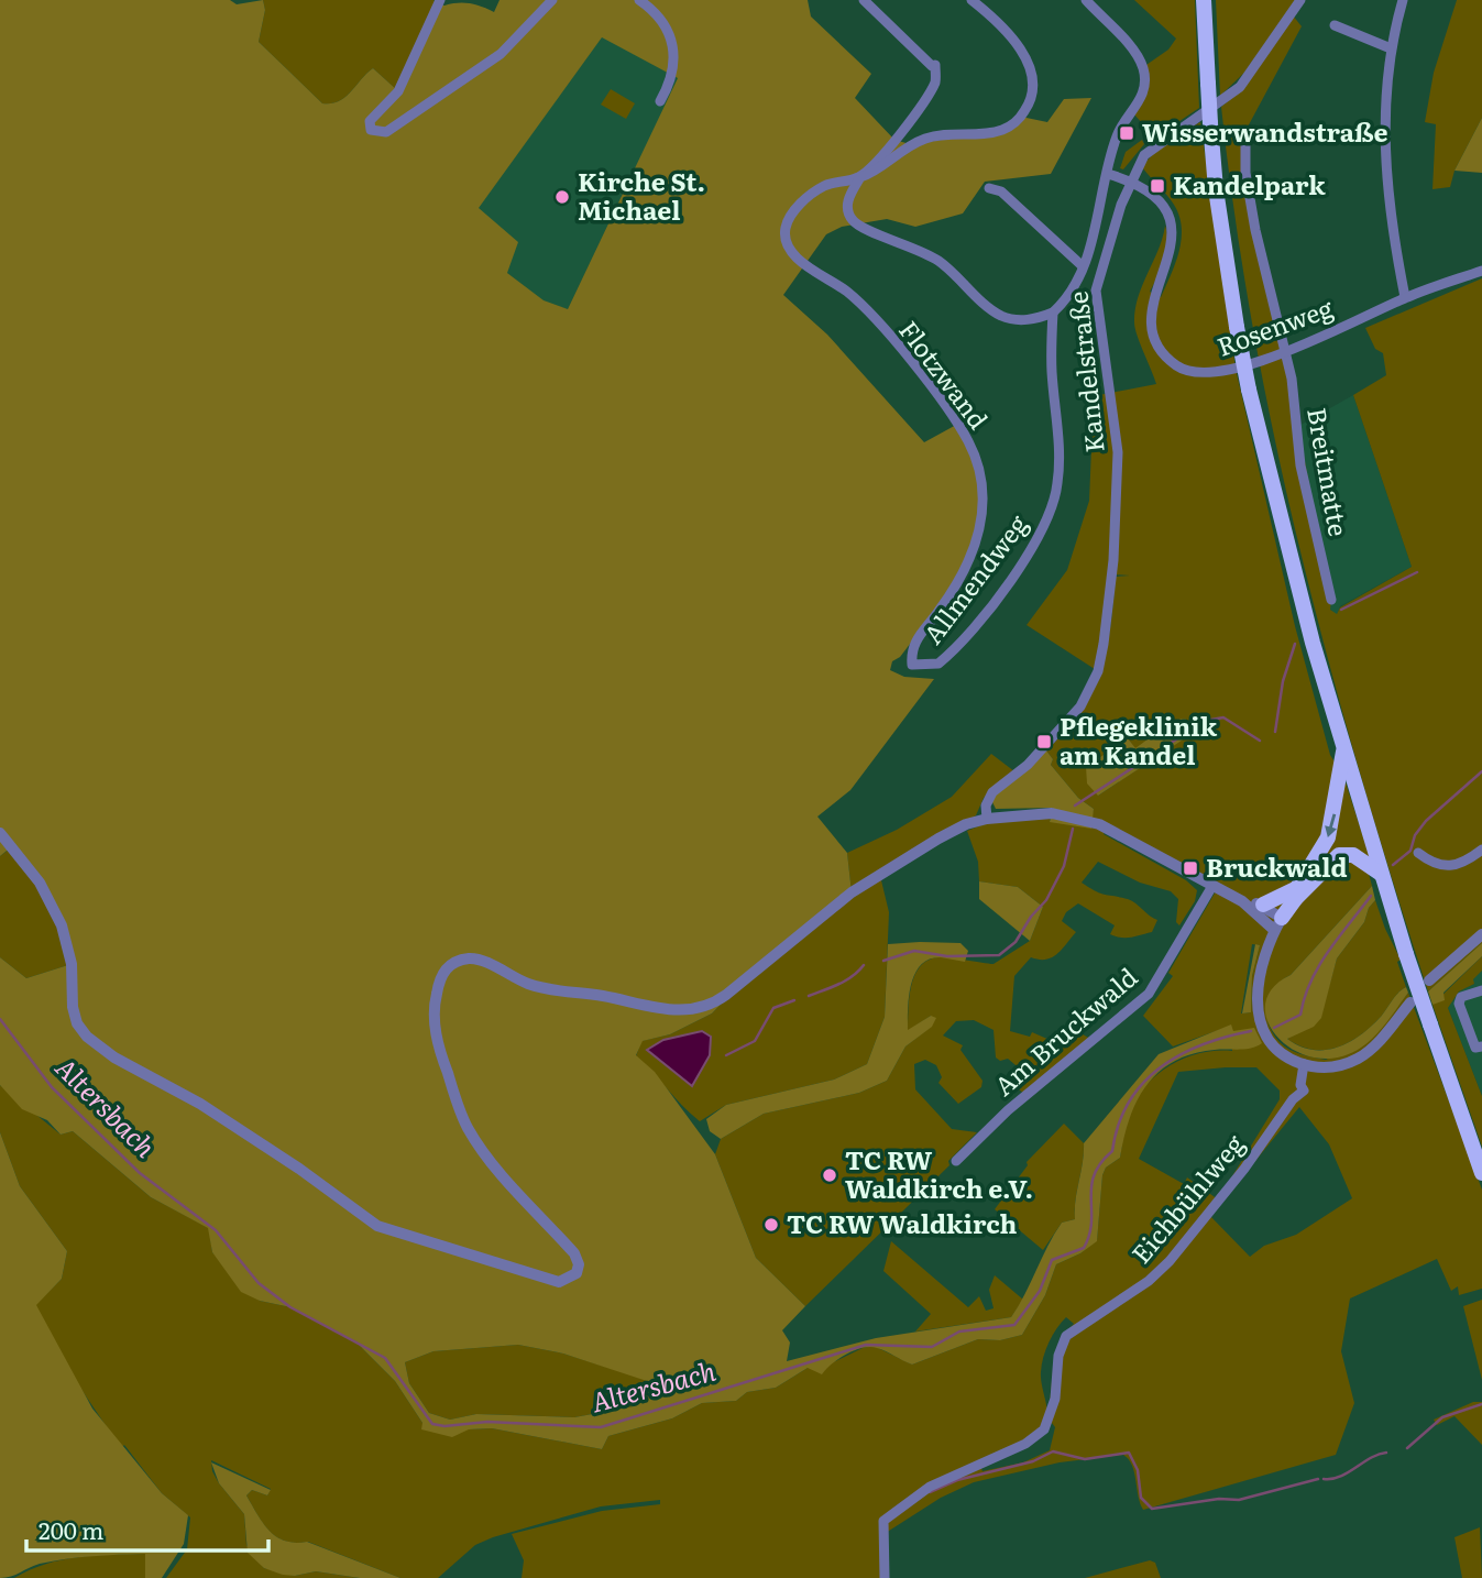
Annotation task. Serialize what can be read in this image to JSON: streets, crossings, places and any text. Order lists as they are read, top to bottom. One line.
{"streets":{"street":["Rosenweg","Kandelstraße","Flotzwand","Breitmatte","Allmendweg","Am Bruckwald","Eichbühlweg"]},"crossings":[["Rosenweg","Kandelstraße"],["Rosenweg","Breitmatte"],["Flotzwand","Allmendweg"]],"water":["Altersbach"],"places":{"transit":["Wisserwandstraße","Kandelpark","Pflegeklinik am Kandel","Bruckwald"],"other":["Kirche St. Michael","TC RW Waldkirch e.V.","TC RW Waldkirch"]},"scale_bar":"200 m"}
